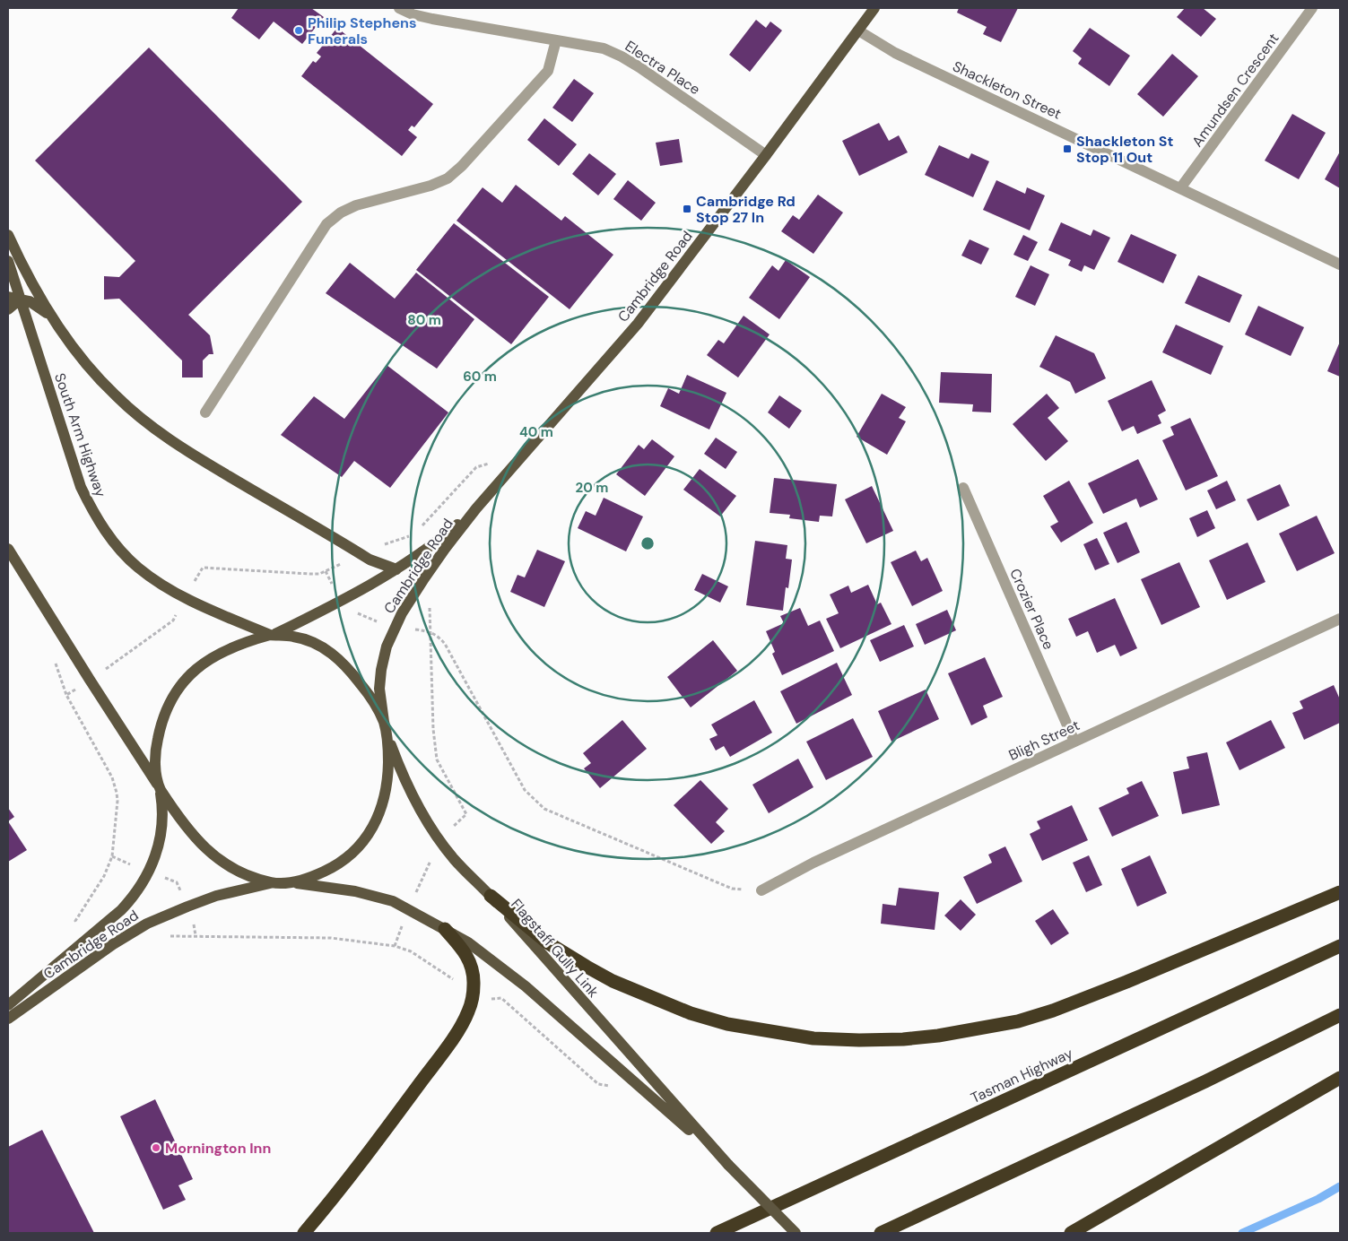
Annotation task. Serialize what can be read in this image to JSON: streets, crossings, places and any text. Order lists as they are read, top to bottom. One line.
{"streets":{"highway":["Tasman Highway"],"main road":["Cambridge Road","South Arm Highway","Flagstaff Gully Link"],"street":["Electra Place","Shackleton Street","Amundsen Crescent","Crozier Place","Bligh Street"]},"crossings":[["Electra Place","Cambridge Road"],["Shackleton Street","Amundsen Crescent"],["Shackleton Street","Cambridge Road"],["Cambridge Road","South Arm Highway"],["Cambridge Road","Flagstaff Gully Link"],["Crozier Place","Bligh Street"]],"places":{"other":["Philip Stephens Funerals","Mornington Inn"],"transit":["Shackleton St Stop 11 Out","Cambridge Rd Stop 27 In"]},"rings":["80 m","60 m","40 m","20 m"]}
